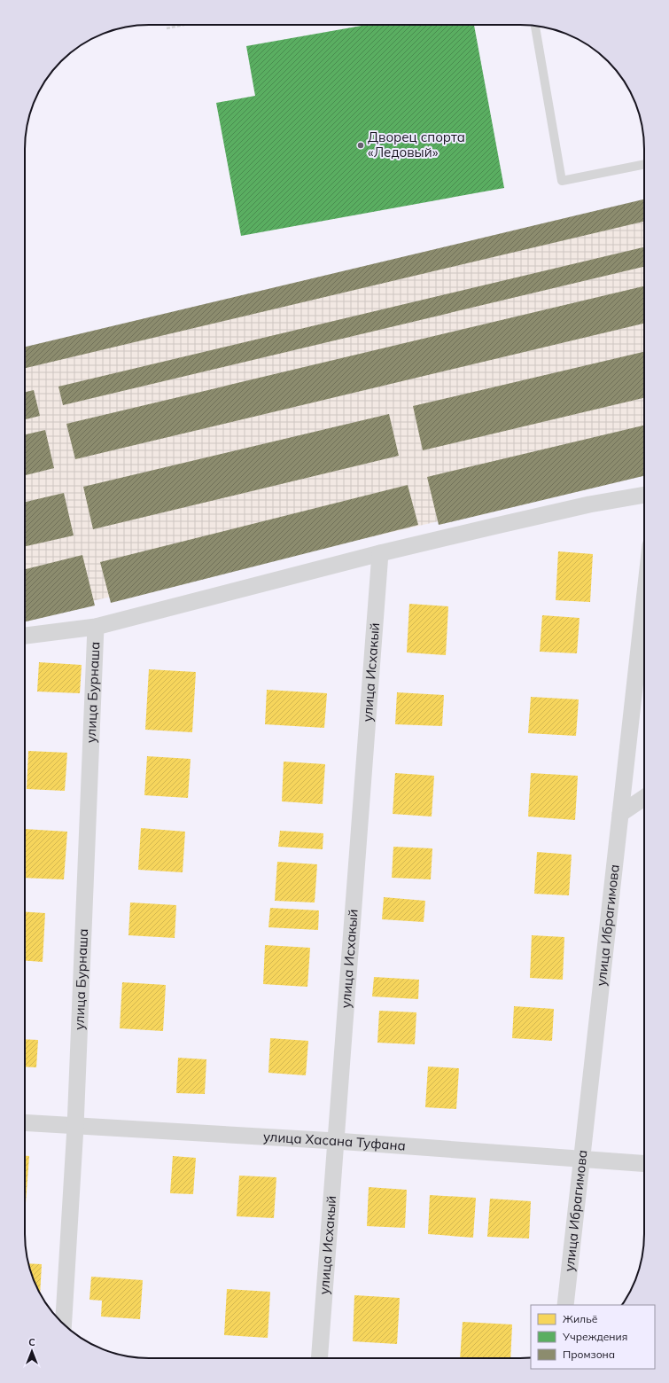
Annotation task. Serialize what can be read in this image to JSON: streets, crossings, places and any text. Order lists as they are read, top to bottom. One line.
{"streets":{"street":["улица Исхакый","улица Бурнаша","улица Ибрагимова","улица Хасана Туфана"]},"crossings":[["улица Исхакый","улица Хасана Туфана"],["улица Бурнаша","улица Хасана Туфана"],["улица Ибрагимова","улица Хасана Туфана"]],"places":["Дворец спорта «Ледовый»"],"legend":["Жильё","Учреждения","Промзона"],"north":"top"}
